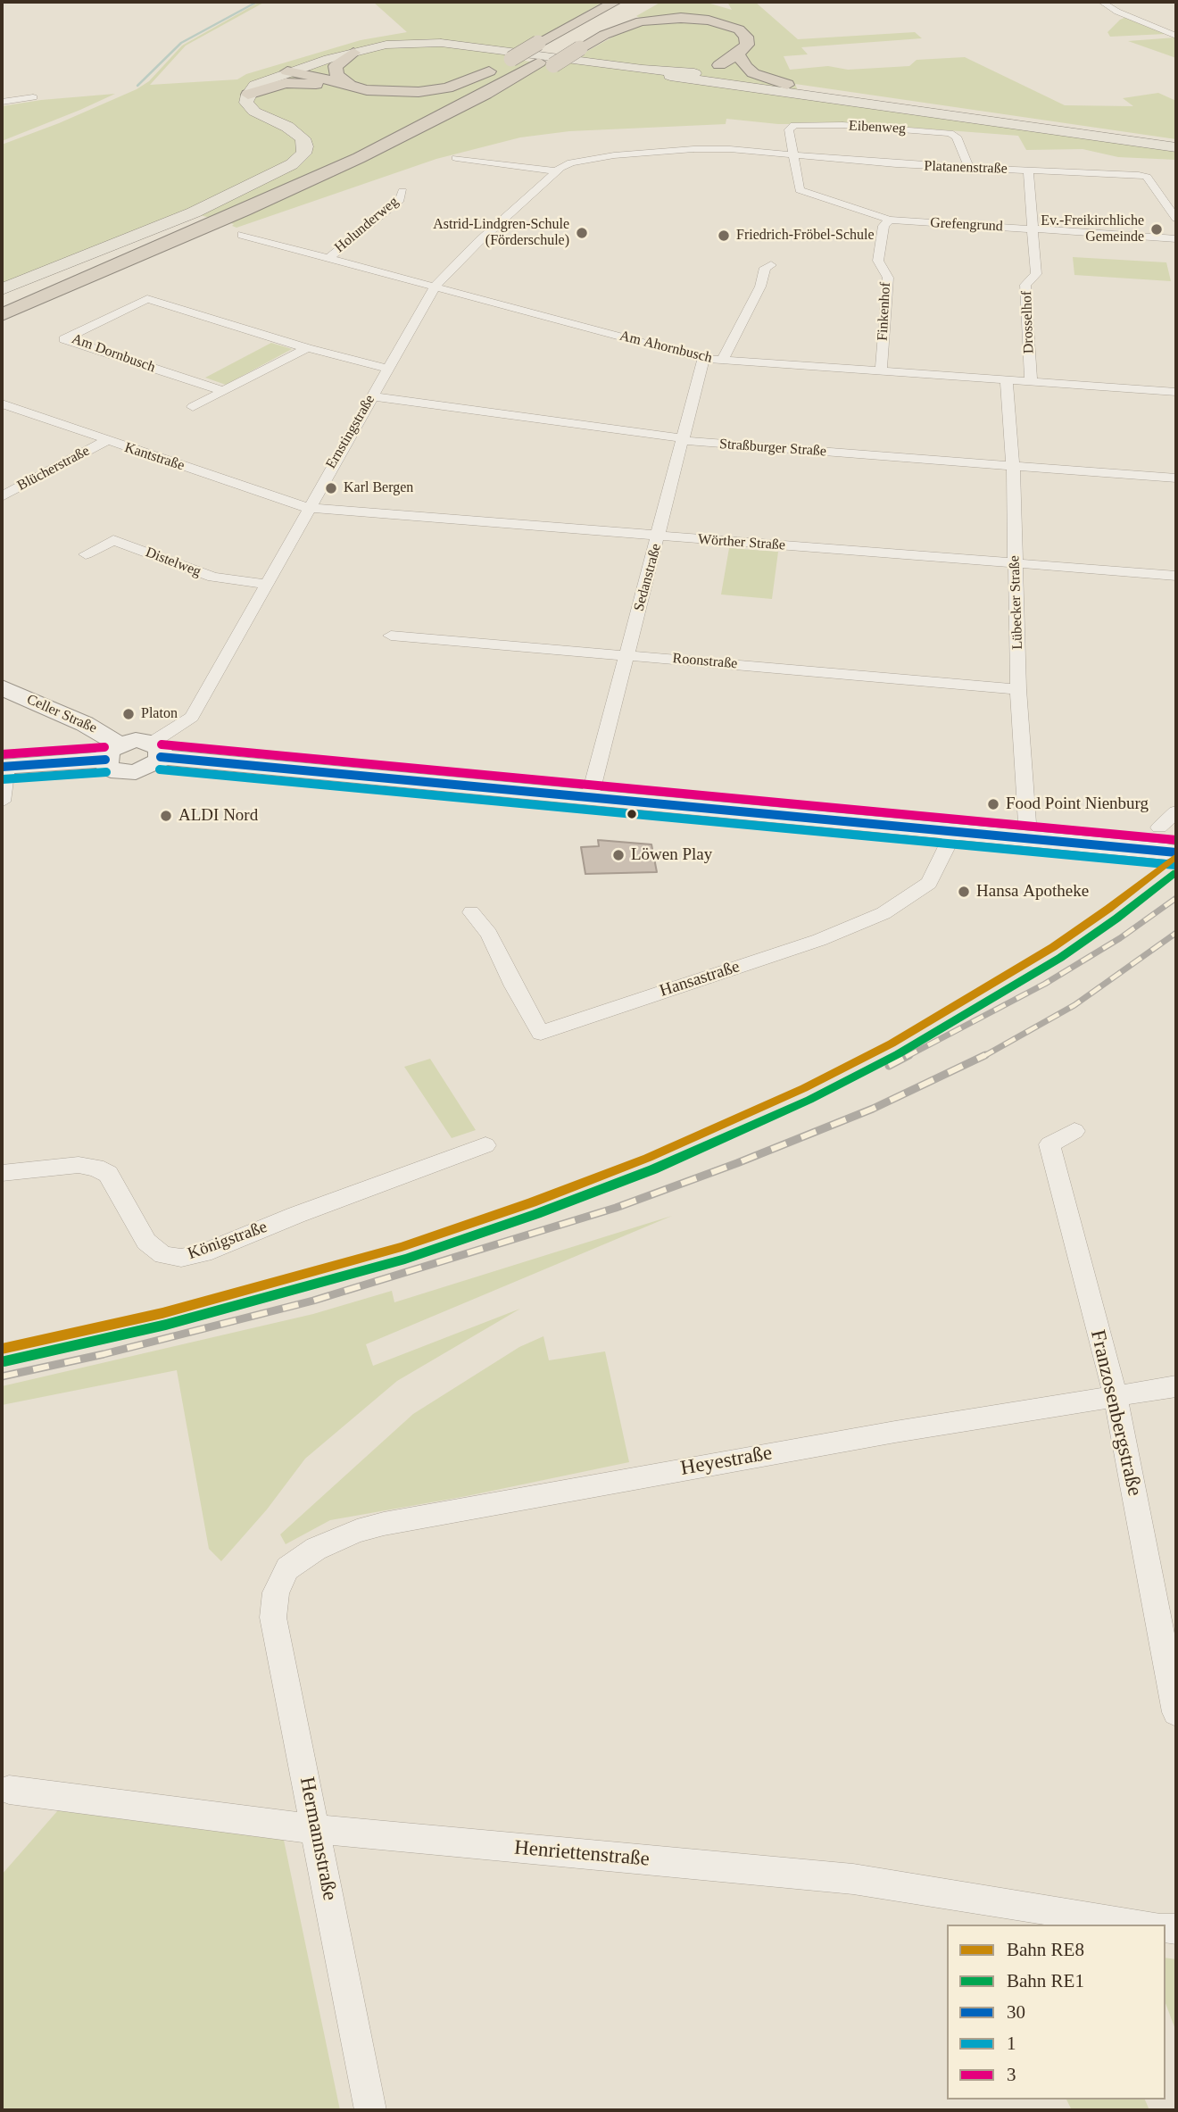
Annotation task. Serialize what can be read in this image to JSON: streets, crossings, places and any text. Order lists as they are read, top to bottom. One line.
{"streets":{"main road":["Celler Straße"],"street":["Eibenweg","Platanenstraße","Holunderweg","Grefengrund","Finkenhof","Drosselhof","Am Ahornbusch","Am Dornbusch","Ernstingstraße","Straßburger Straße","Kantstraße","Blücherstraße","Wörther Straße","Distelweg","Sedanstraße","Lübecker Straße","Roonstraße","Hansastraße","Königstraße","Franzosenbergstraße","Heyestraße","Hermannstraße","Henriettenstraße"]},"crossings":[["Eibenweg","Platanenstraße"],["Eibenweg","Grefengrund"],["Eibenweg","Ernstingstraße"],["Platanenstraße","Grefengrund"],["Platanenstraße","Ernstingstraße"],["Holunderweg","Am Ahornbusch"],["Grefengrund","Finkenhof"],["Grefengrund","Drosselhof"],["Grefengrund","Ernstingstraße"],["Finkenhof","Am Ahornbusch"],["Drosselhof","Am Ahornbusch"],["Am Ahornbusch","Ernstingstraße"],["Am Ahornbusch","Sedanstraße"],["Am Ahornbusch","Lübecker Straße"],["Am Dornbusch","Ernstingstraße"],["Ernstingstraße","Straßburger Straße"],["Ernstingstraße","Kantstraße"],["Ernstingstraße","Wörther Straße"],["Ernstingstraße","Distelweg"],["Ernstingstraße","Celler Straße"],["Straßburger Straße","Sedanstraße"],["Straßburger Straße","Lübecker Straße"],["Kantstraße","Blücherstraße"],["Kantstraße","Wörther Straße"],["Wörther Straße","Sedanstraße"],["Wörther Straße","Lübecker Straße"],["Sedanstraße","Roonstraße"],["Lübecker Straße","Roonstraße"],["Franzosenbergstraße","Heyestraße"],["Heyestraße","Hermannstraße"],["Hermannstraße","Henriettenstraße"]],"places":["Ev.-Freikirchliche Gemeinde","Astrid-Lindgren-Schule (Förderschule)","Friedrich-Fröbel-Schule","Karl Bergen","Platon","Food Point Nienburg","ALDI Nord","Löwen Play","Hansa Apotheke"],"lines":["transit line 3","transit line 30","transit line 1","rail line RE8","rail line RE1"],"legend":["Bahn RE8","Bahn RE1","30","1","3"]}
